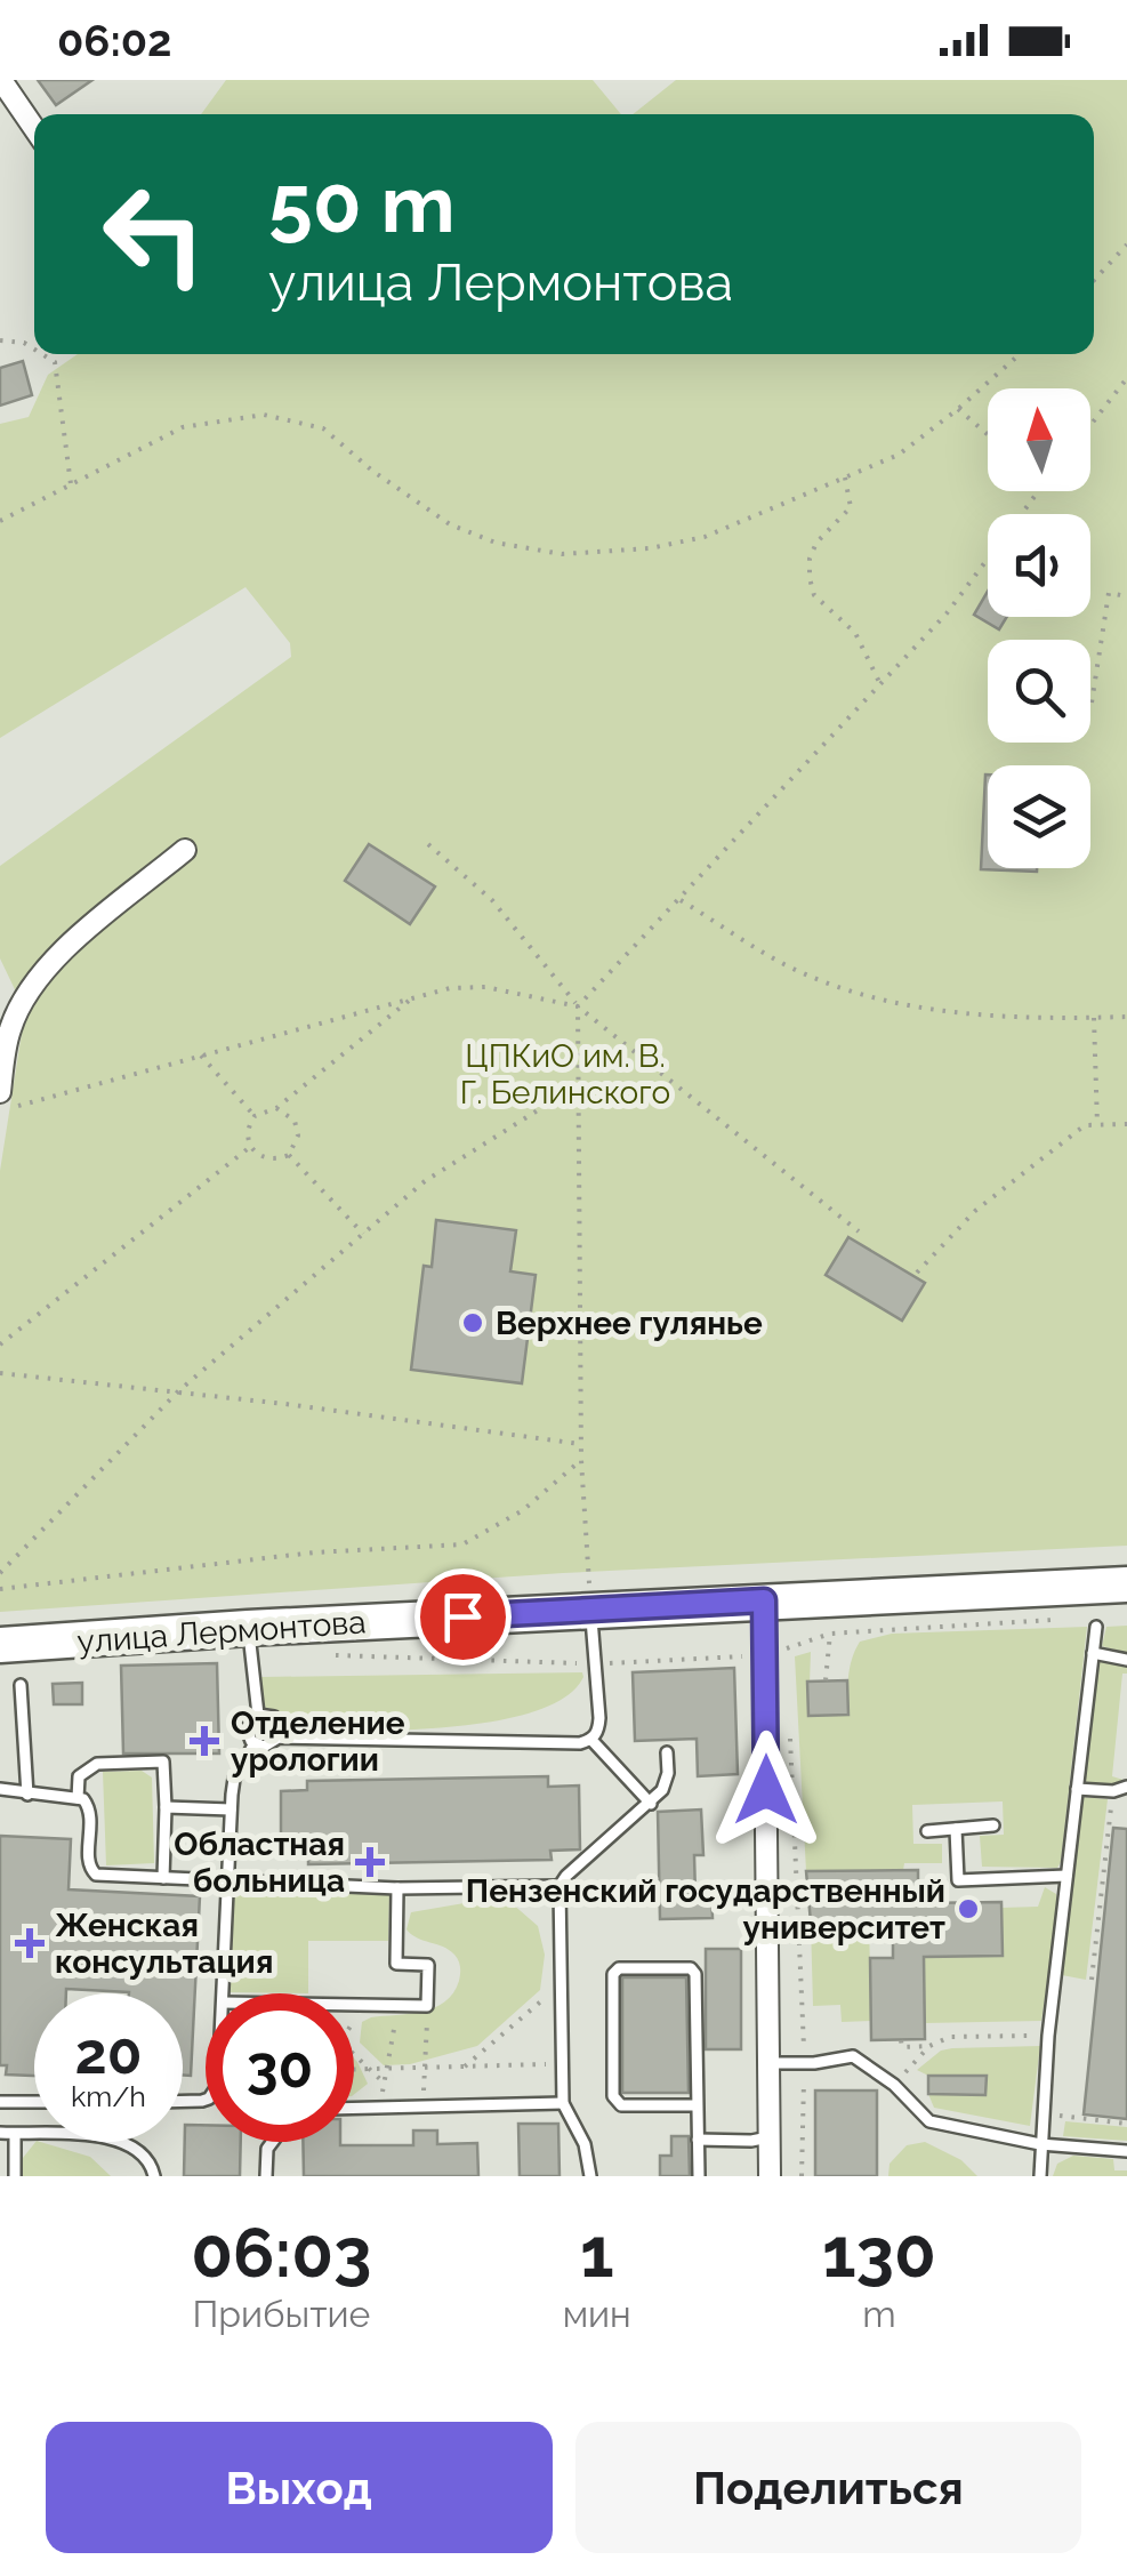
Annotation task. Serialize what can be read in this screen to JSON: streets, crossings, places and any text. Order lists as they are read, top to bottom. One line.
{"streets":{"main road":["улица Лермонтова"]},"parks":["ЦПКиО им. В. Г. Белинского"],"places":{"other":["Верхнее гулянье","Пензенский государственный университет"],"health":["Отделение урологии","Областная больница","Женская консультация"]},"north":"top","page":{"status":"06:02","turn":["50 m","улица Лермонтова"],"speed":"20 km/h","limit":"30","eta":["06:03","Прибытие","1","мин","130","m"],"buttons":["Выход","Поделиться"]}}
